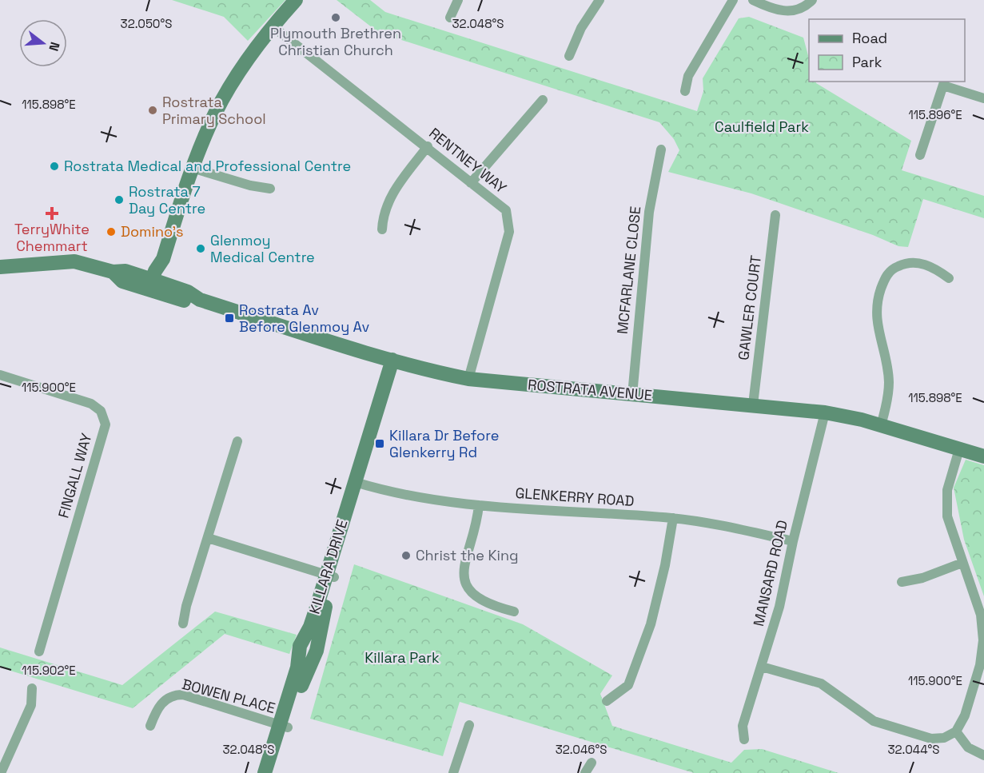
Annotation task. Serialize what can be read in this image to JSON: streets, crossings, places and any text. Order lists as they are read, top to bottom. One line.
{"streets":{"street":["RENTNEY WAY","MCFARLANE CLOSE","GAWLER COURT","ROSTRATA AVENUE","FINGALL WAY","GLENKERRY ROAD","KILLARA DRIVE","MANSARD ROAD","BOWEN PLACE"]},"crossings":[["RENTNEY WAY","ROSTRATA AVENUE"],["MCFARLANE CLOSE","ROSTRATA AVENUE"],["GAWLER COURT","ROSTRATA AVENUE"],["ROSTRATA AVENUE","KILLARA DRIVE"],["ROSTRATA AVENUE","MANSARD ROAD"],["GLENKERRY ROAD","KILLARA DRIVE"],["GLENKERRY ROAD","MANSARD ROAD"],["KILLARA DRIVE","BOWEN PLACE"]],"parks":["Caulfield Park","Killara Park"],"places":{"other":["Plymouth Brethren Christian Church","Rostrata Primary School","Rostrata Medical and Professional Centre","Rostrata 7 Day Centre","Domino's","Glenmoy Medical Centre","Christ the King"],"health":["TerryWhite Chemmart"],"transit":["Rostrata Av Before Glenmoy Av","Killara Dr Before Glenkerry Rd"]},"legend":["Road","Park"],"north":"right","coordinates":["32.050°S","32.048°S","115.898°E","115.896°E","115.900°E","115.902°E","32.046°S","32.044°S"]}
